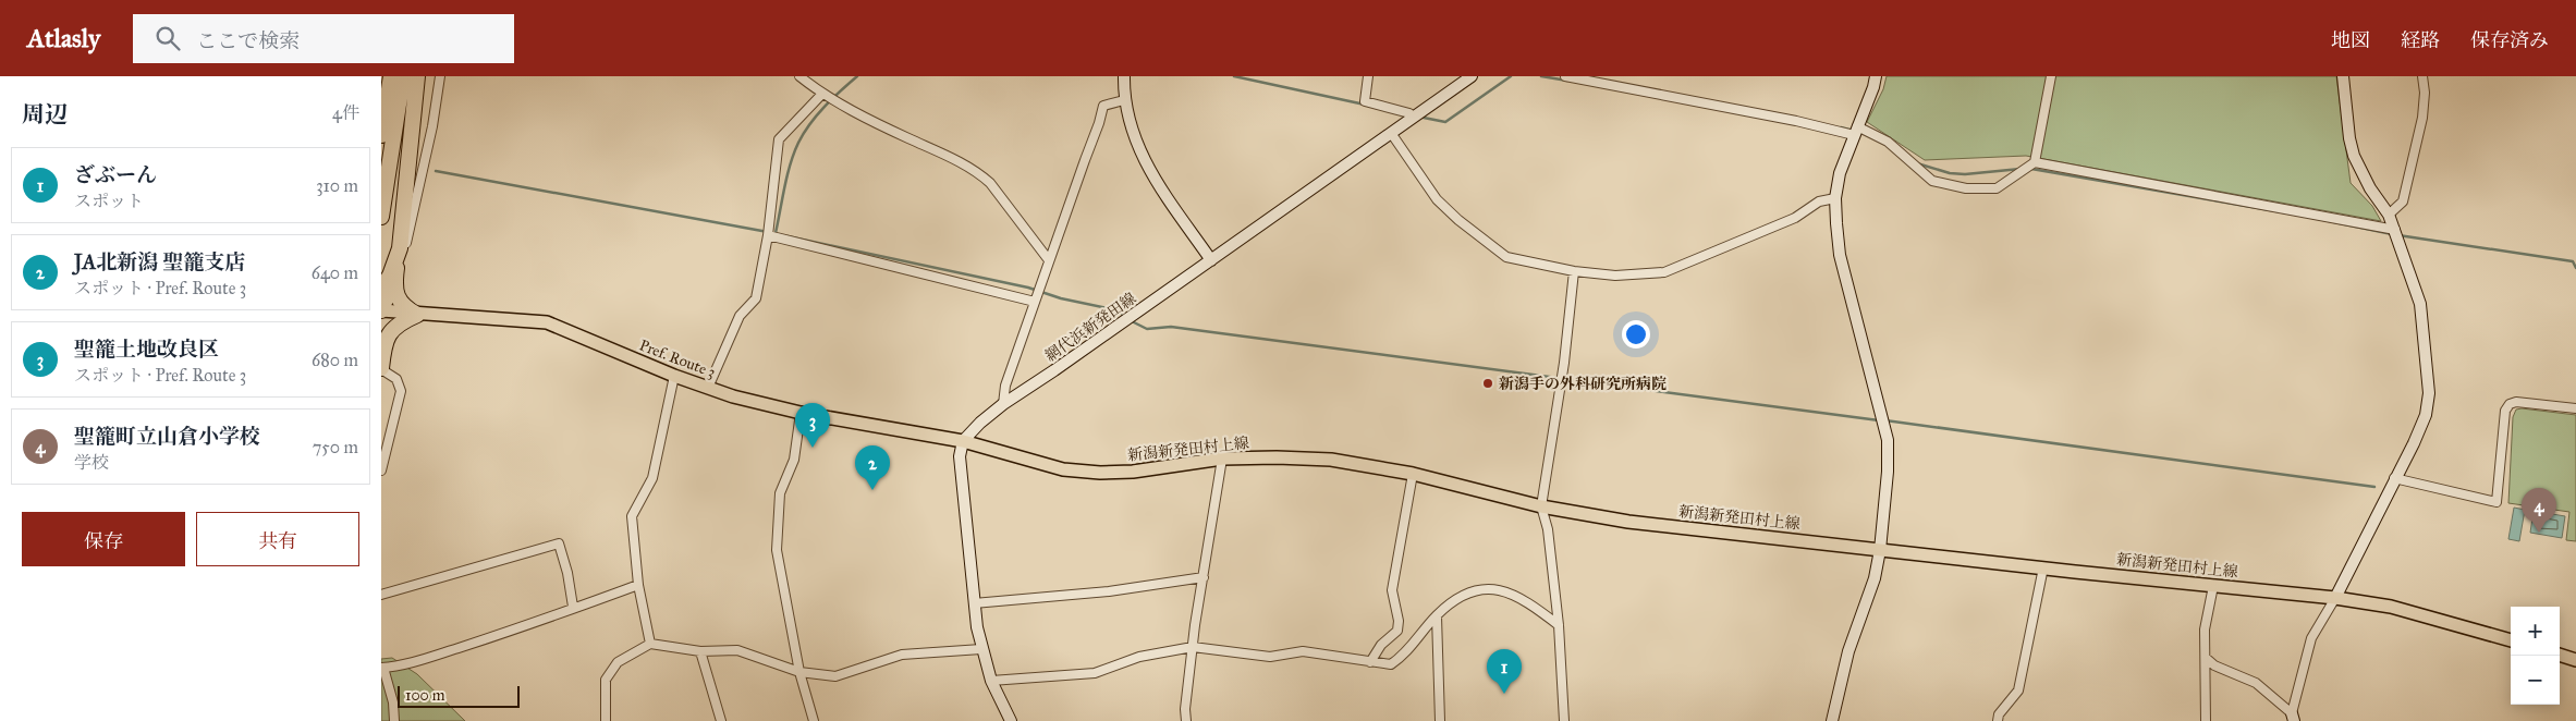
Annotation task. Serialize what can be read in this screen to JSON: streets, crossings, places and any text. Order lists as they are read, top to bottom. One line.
{"streets":{"main road":["Pref. Route 3","新潟新発田村上線"],"street":["網代浜新発田線"]},"crossings":[["網代浜新発田線","Pref. Route 3"],["網代浜新発田線","新潟新発田村上線"],["Pref. Route 3","新潟新発田村上線"]],"places":["新潟手の外科研究所病院"],"scale_bar":"100 m","page":{"header":"Atlasly","search":"ここで検索","nav":["地図","経路","保存済み"],"heading":["周辺","4件"],"list":[{"mark":"1","name":"ざぶーん","note":"スポット","value":"310 m"},{"mark":"2","name":"JA北新潟 聖籠支店","note":"スポット · Pref. Route 3","value":"640 m"},{"mark":"3","name":"聖籠土地改良区","note":"スポット · Pref. Route 3","value":"680 m"},{"mark":"4","name":"聖籠町立山倉小学校","note":"学校","value":"750 m"}],"pins":["3","2","4","1"],"buttons":["保存","共有"],"map_buttons":["+","−"],"scale":"100 m"}}
